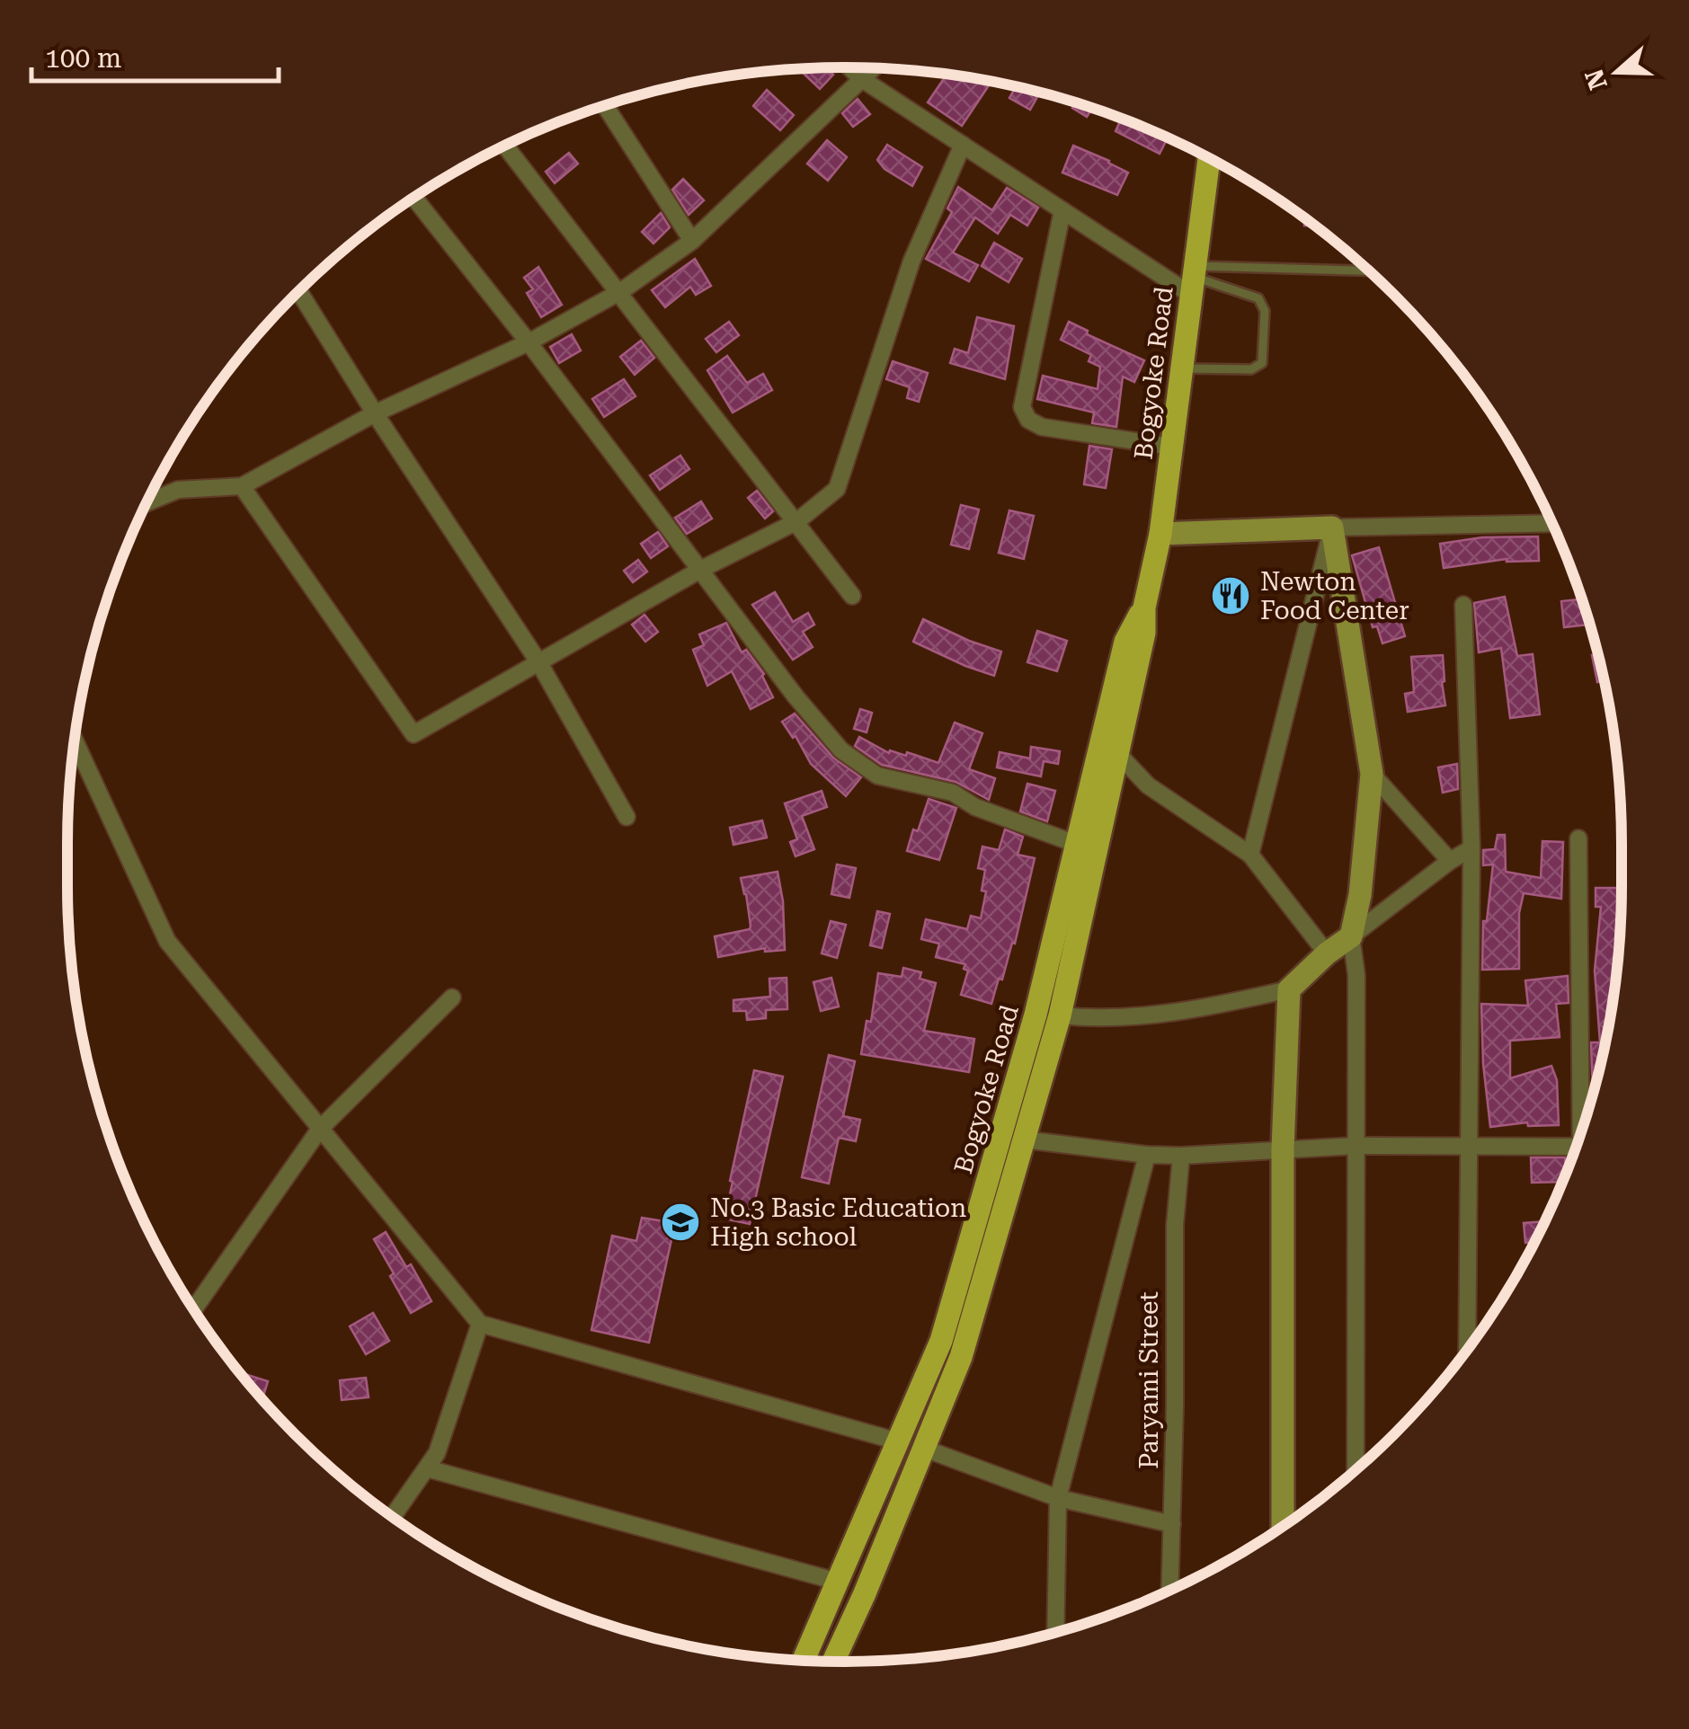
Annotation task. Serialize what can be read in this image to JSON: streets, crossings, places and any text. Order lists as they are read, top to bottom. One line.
{"streets":{"main road":["Bogyoke Road"],"street":["Paryami Street"]},"places":{"restaurant":["Newton Food Center"],"school or university":["No.3 Basic Education High school"]},"scale_bar":"100 m","north":"left"}
